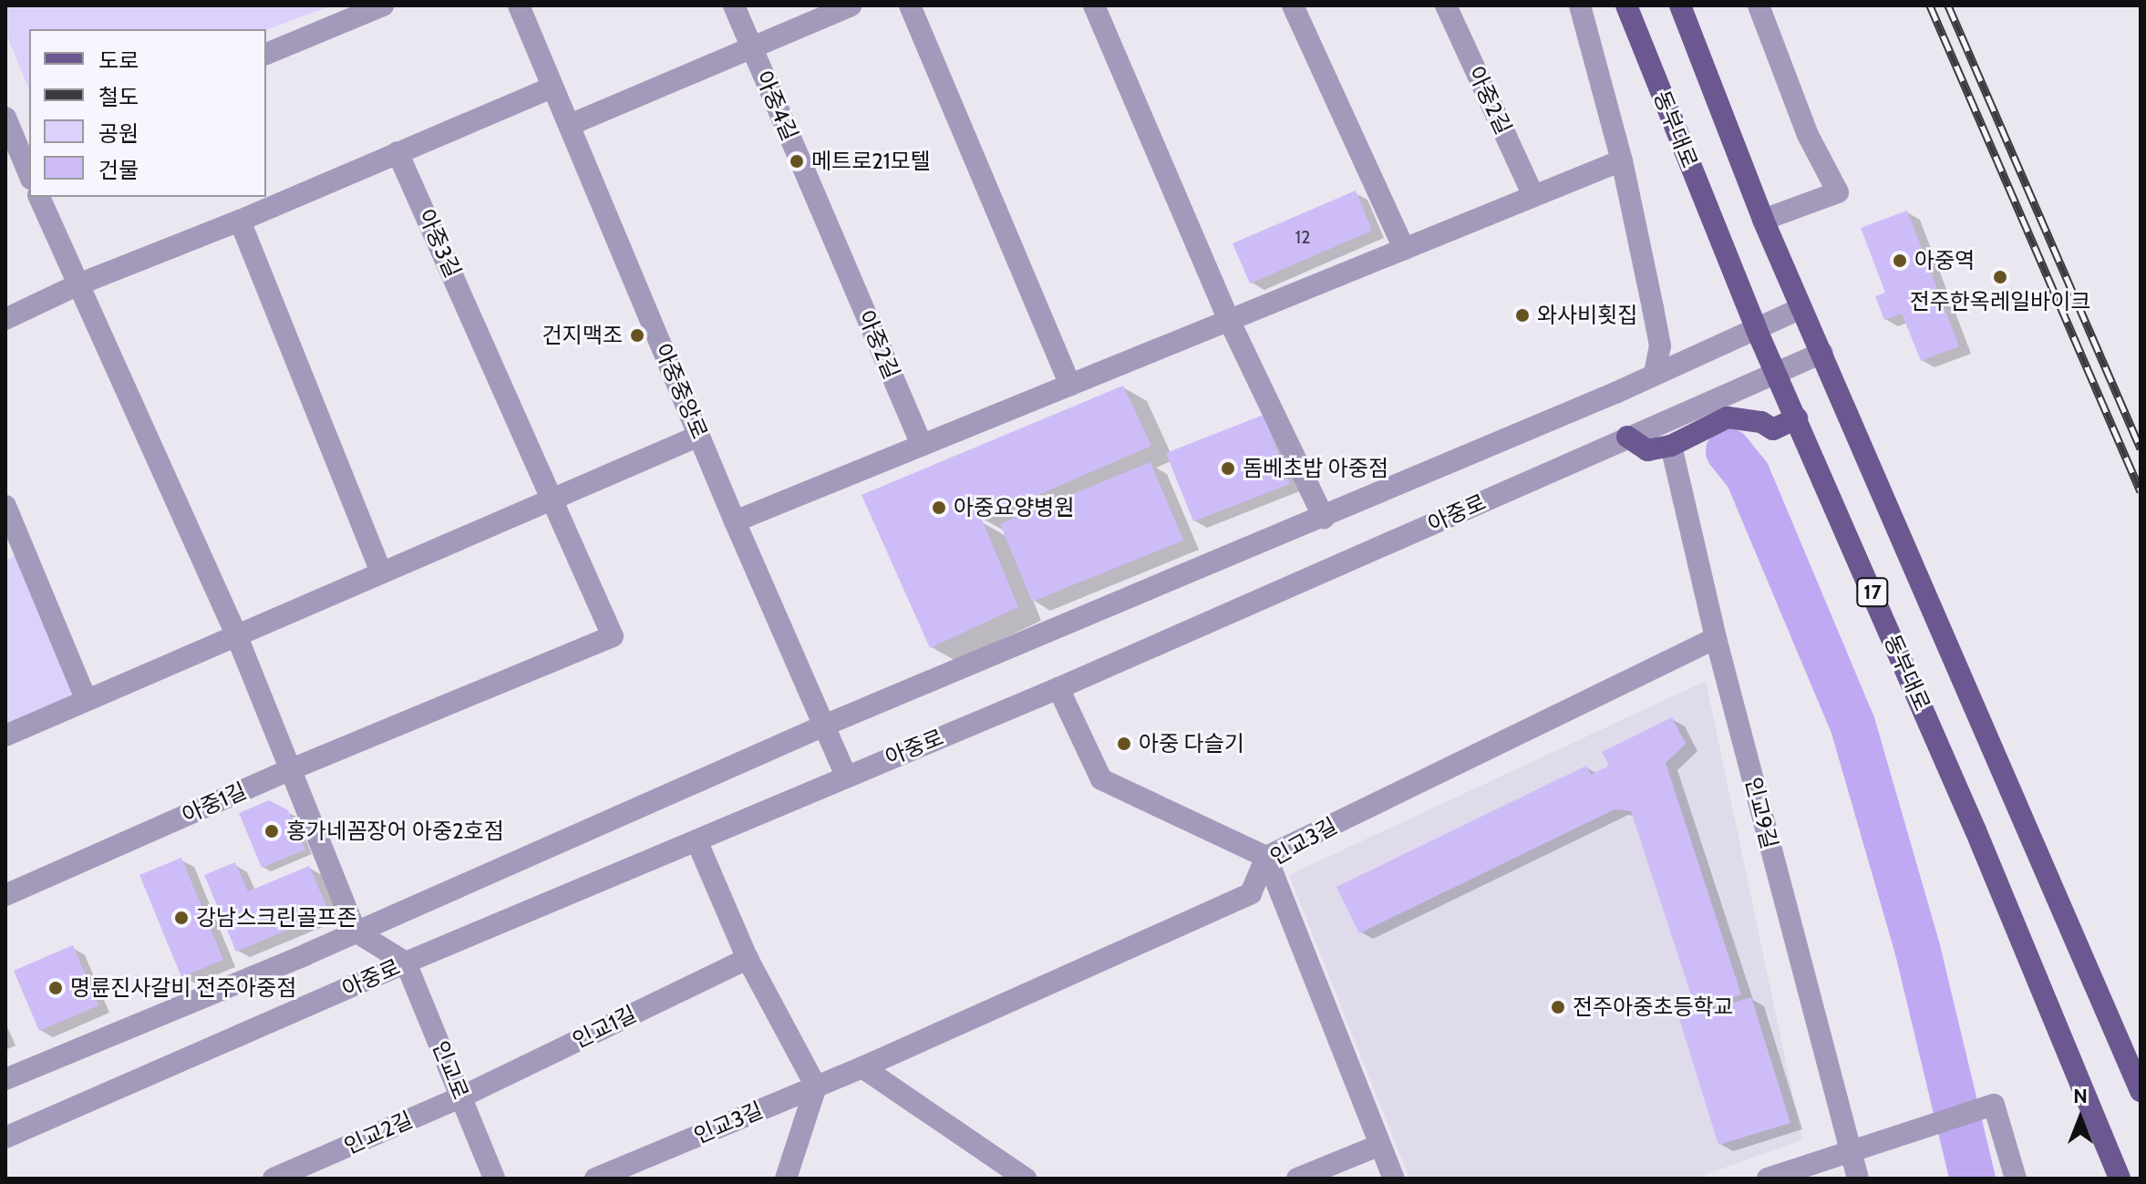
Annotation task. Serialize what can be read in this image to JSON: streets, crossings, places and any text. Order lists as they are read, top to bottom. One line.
{"streets":{"main road":["동부대로","17"],"street":["아중2길","아중4길","아중3길","아중중앙로","아중로","아중1길","인교9길","인교3길","인교1길","인교로","인교2길"]},"crossings":[["아중2길","아중4길"],["아중4길","아중중앙로"],["동부대로","아중로"],["아중3길","아중1길"],["아중중앙로","아중로"],["아중로","17"],["아중로","인교로"],["인교9길","인교3길"],["인교1길","인교로"],["인교1길","인교2길"],["인교로","인교2길"]],"places":["메트로21모텔","아중역","전주한옥레일바이크","와사비횟집","건지맥조","돔베초밥 아중점","아중요양병원","아중 다슬기","홍가네꼼장어 아중2호점","강남스크린골프존","명륜진사갈비 전주아중점","전주아중초등학교"],"house_numbers":["12"],"legend":["도로","철도","공원","건물"],"north":"top"}
